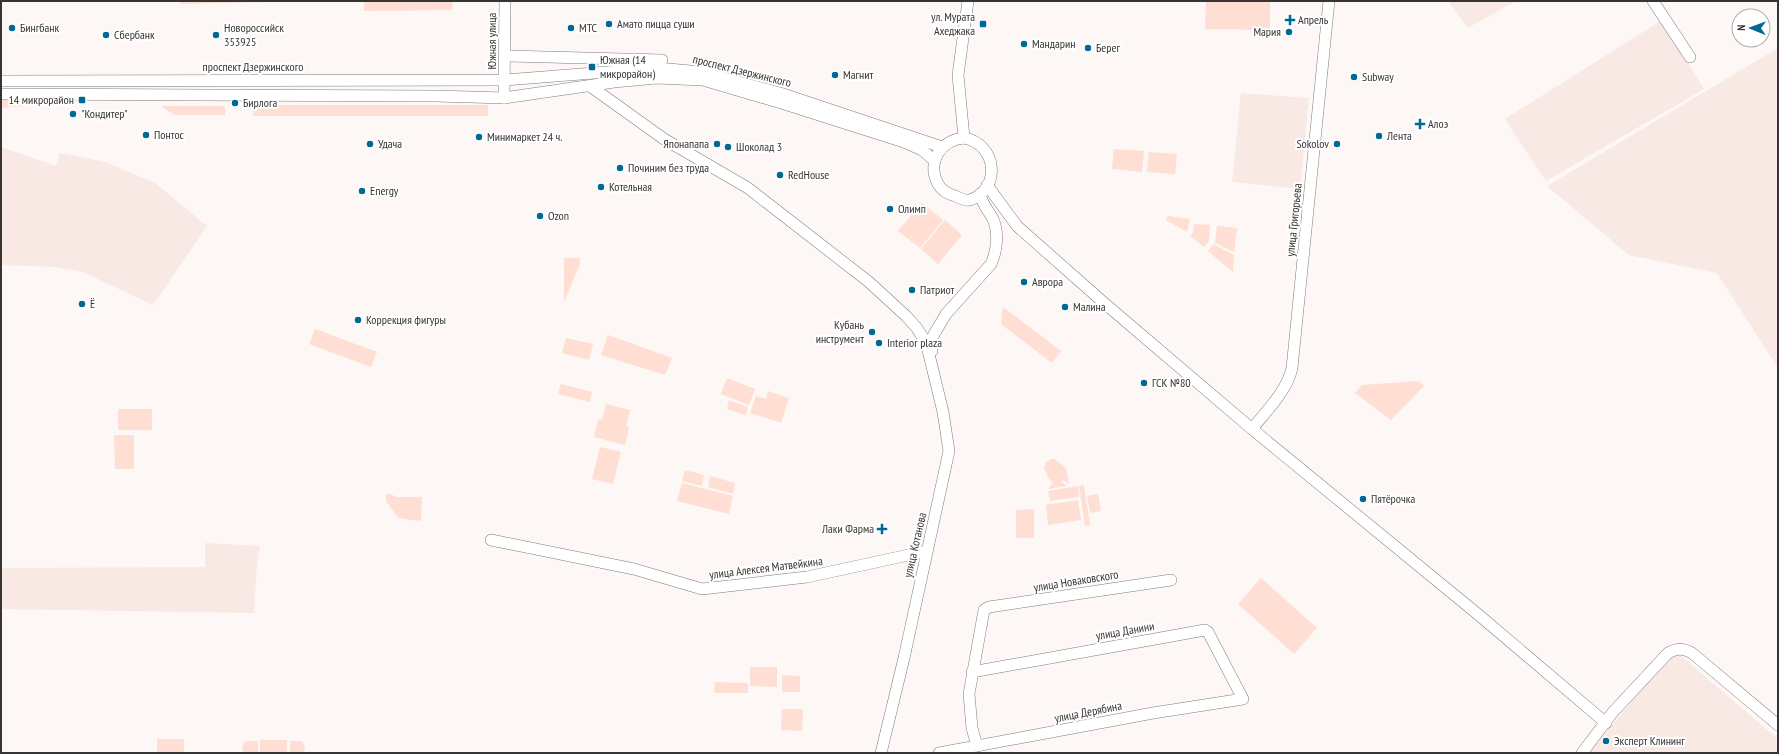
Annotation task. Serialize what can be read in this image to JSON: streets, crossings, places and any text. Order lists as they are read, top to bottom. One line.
{"streets":{"street":["Южная улица","проспект Дзержинского","улица Григорьева","улица Котанова","улица Алексея Матвейкина","улица Новаковского","улица Данини","улица Дерябина"]},"crossings":[["Южная улица","проспект Дзержинского"],["улица Котанова","улица Алексея Матвейкина"],["улица Новаковского","улица Данини"],["улица Данини","улица Дерябина"]],"places":{"health":["Апрель","Алоэ","Лаки Фарма"],"other":["Амато пицца суши","Бингбанк","МТС","Мария","Сбербанк","Новороссийск 353925","Мандарин","Берег","Магнит","Subway","Бирлога","\"Кондитер\"","Понтос","Лента","Минимаркет 24 ч.","Удача","Японапапа","Sokolov","Шоколад 3","Починим без труда","RedHouse","Котельная","Energy","Олимп","Ozon","Аврора","Патриот","Ё","Малина","Коррекция фигуры","Кубань инструмент","Interior plaza","ГСК №80","Пятёрочка","Эксперт Клининг"],"transit":["ул. Мурата Ахеджака","Южная (14 микрорайон)","14 микрорайон"]},"north":"left"}
